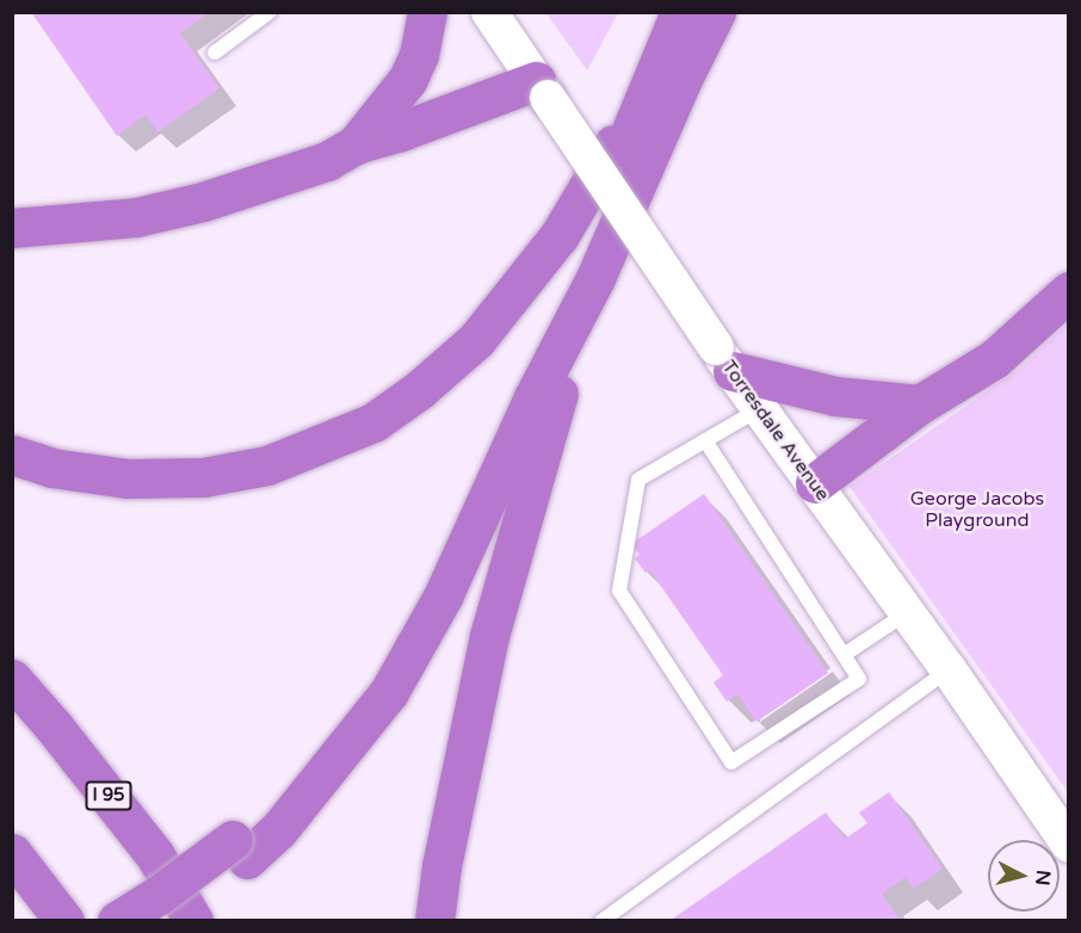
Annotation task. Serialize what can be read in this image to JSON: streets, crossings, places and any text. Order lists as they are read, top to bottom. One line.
{"streets":{"highway":["I 95"],"street":["Torresdale Avenue"]},"parks":["George Jacobs Playground"],"north":"right"}
